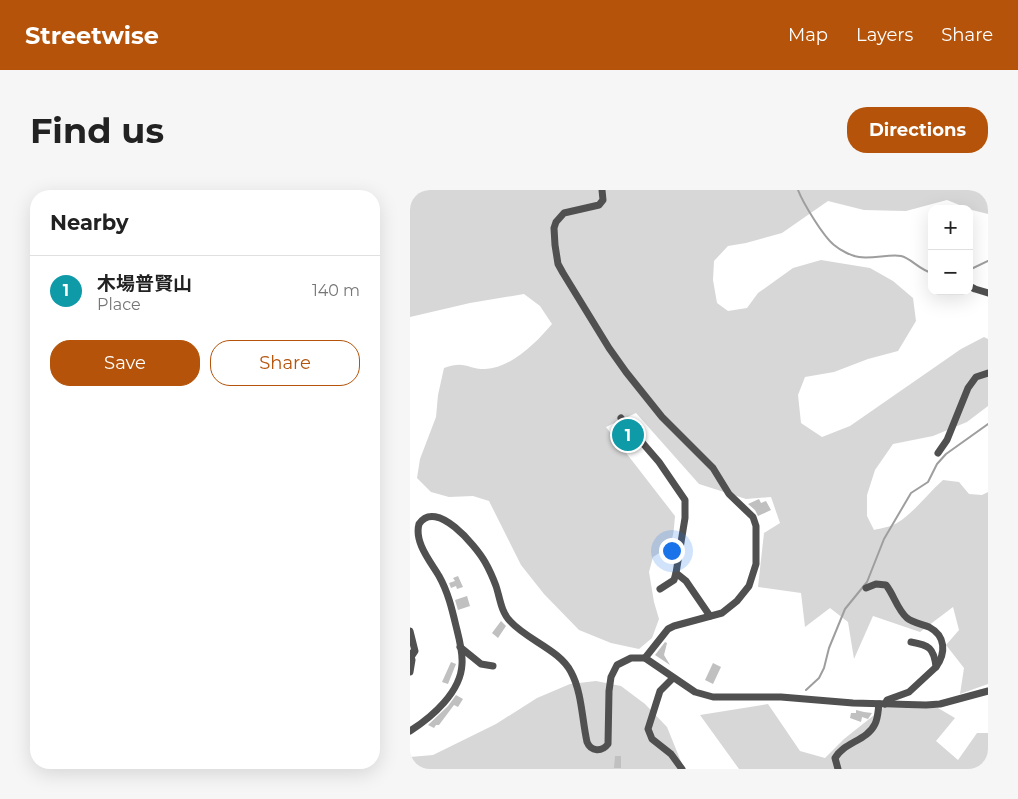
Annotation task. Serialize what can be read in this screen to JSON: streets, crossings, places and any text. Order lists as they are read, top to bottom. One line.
{"page":{"header":"Streetwise","nav":["Map","Layers","Share"],"buttons":["Directions",["Save","Share"]],"title":"Find us","heading":"Nearby","map_buttons":["+","−"],"list":[{"mark":"1","name":"木場普賢山","note":"Place","value":"140 m"}],"pins":"1"}}
